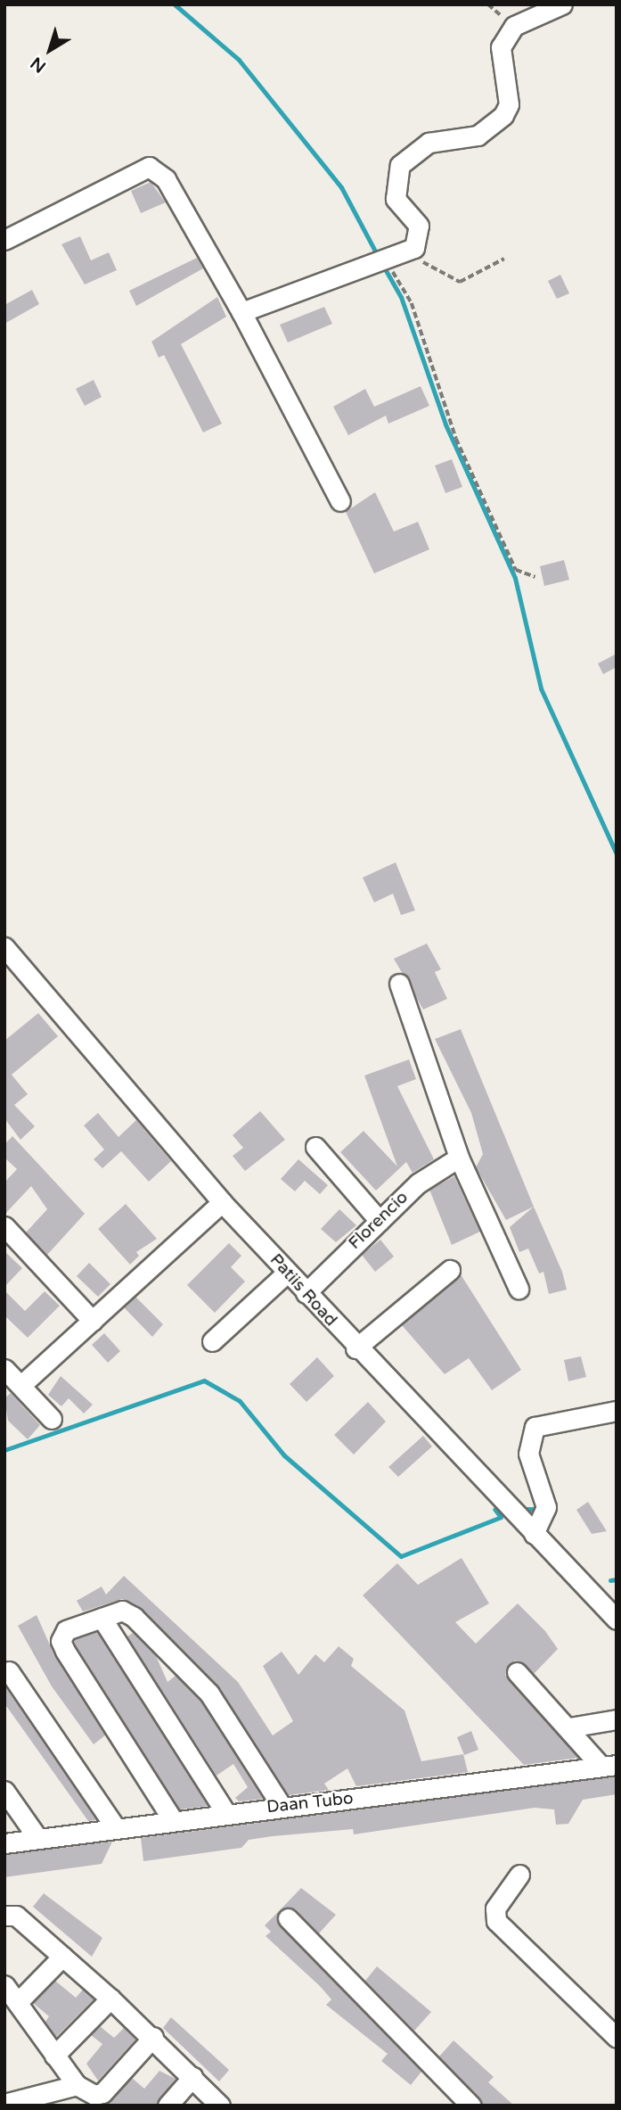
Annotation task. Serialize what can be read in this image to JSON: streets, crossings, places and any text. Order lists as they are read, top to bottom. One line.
{"streets":{"street":["Florencio","Patiis Road","Daan Tubo"]},"crossings":[["Florencio","Patiis Road"]],"north":"bottom left"}
